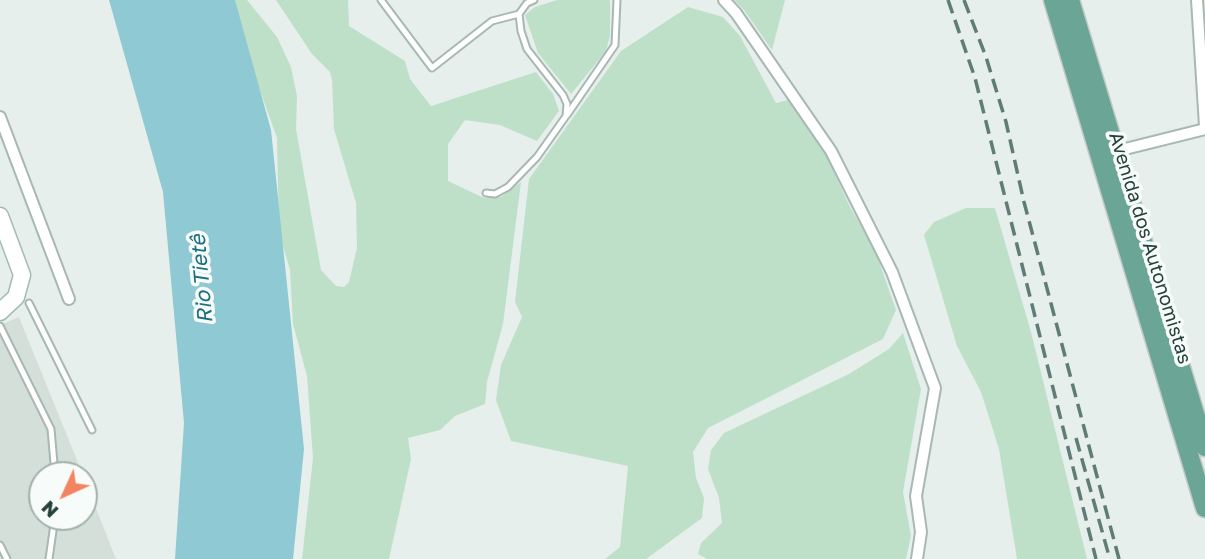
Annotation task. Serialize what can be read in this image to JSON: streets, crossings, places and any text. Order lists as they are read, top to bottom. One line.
{"streets":{"main road":["Avenida dos Autonomistas"]},"water":["Rio Tietê"],"north":"bottom left"}
